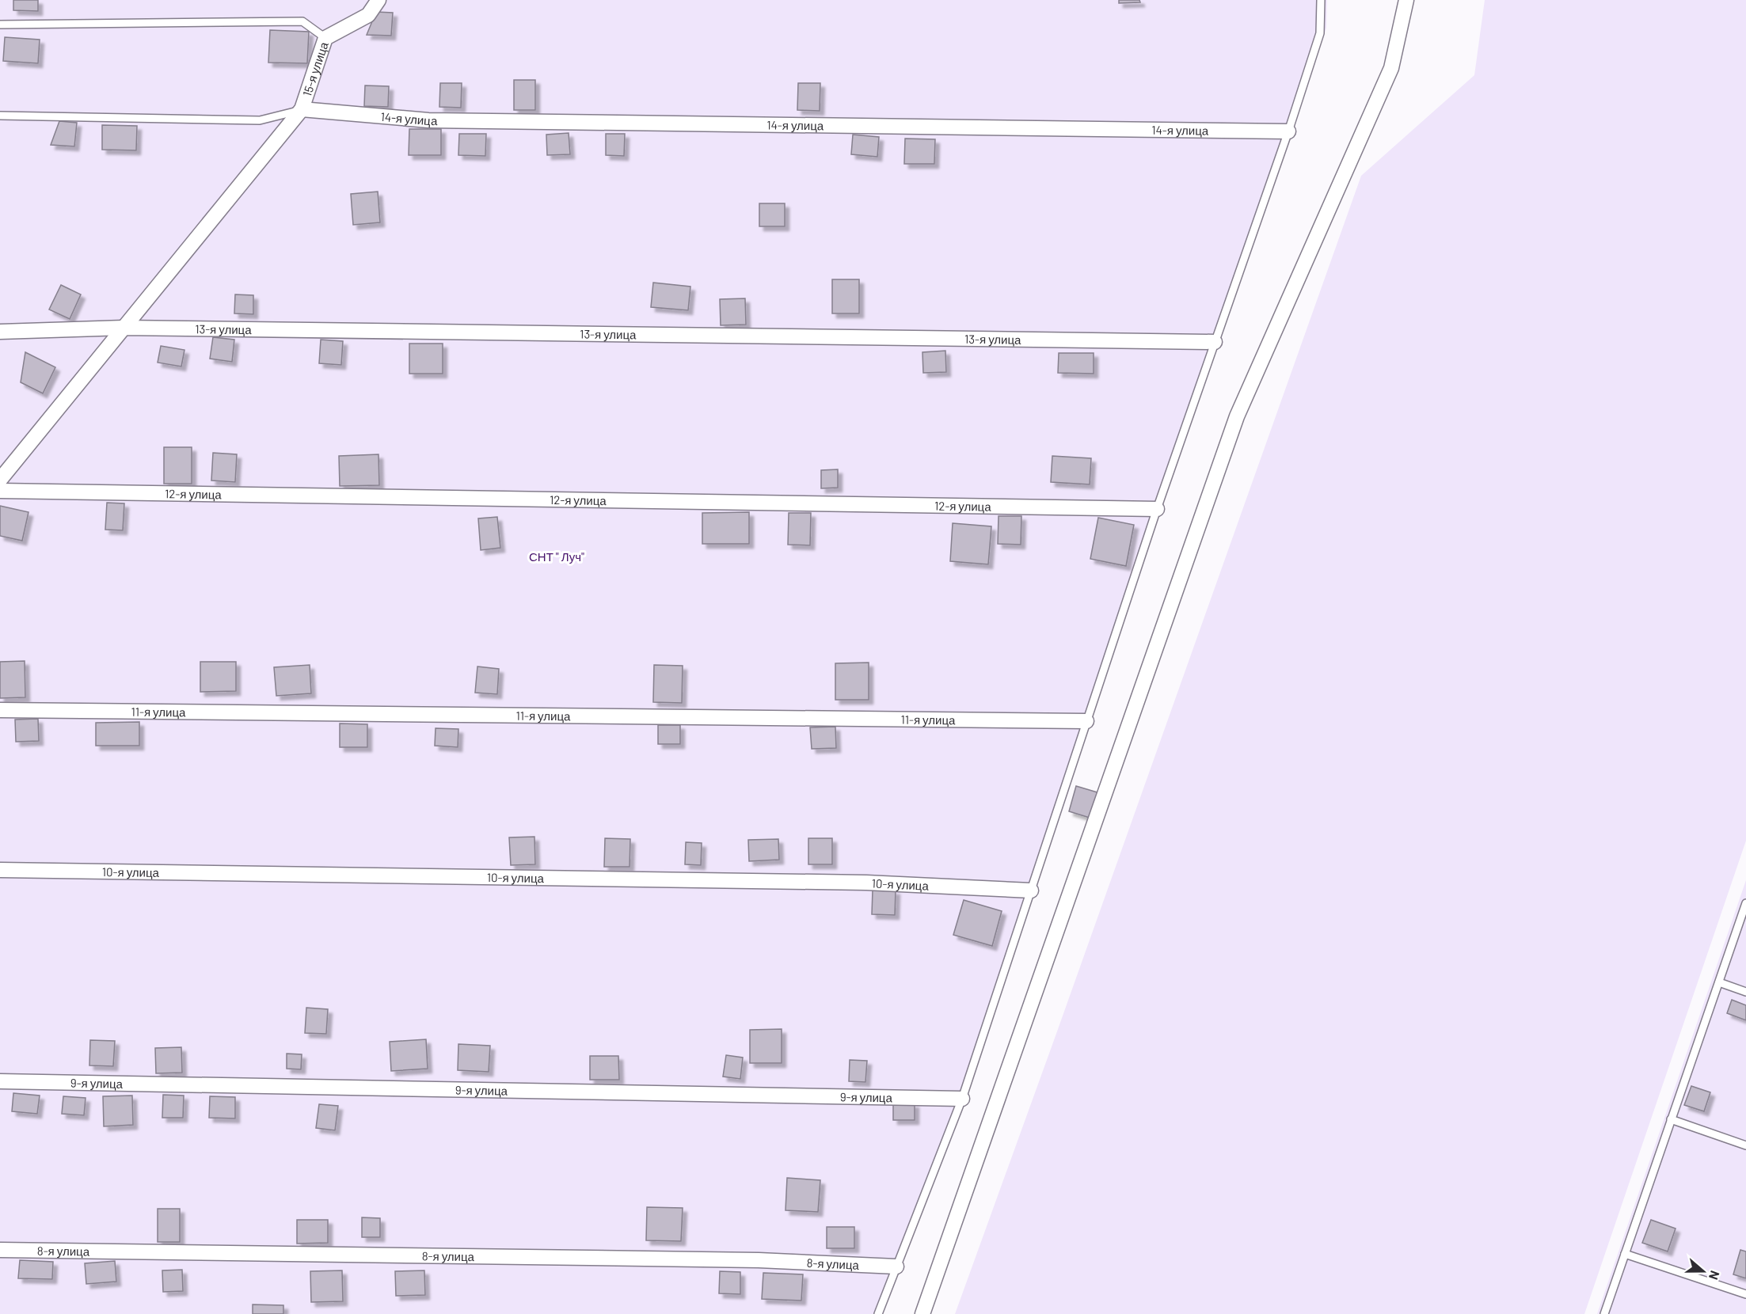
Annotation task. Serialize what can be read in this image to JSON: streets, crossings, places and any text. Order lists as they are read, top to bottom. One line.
{"streets":{"street":["15-я улица","14-я улица","13-я улица","12-я улица","11-я улица","10-я улица","9-я улица","8-я улица"]},"crossings":[["15-я улица","14-я улица"]],"parks":["СНТ \" Луч\""],"north":"right"}
